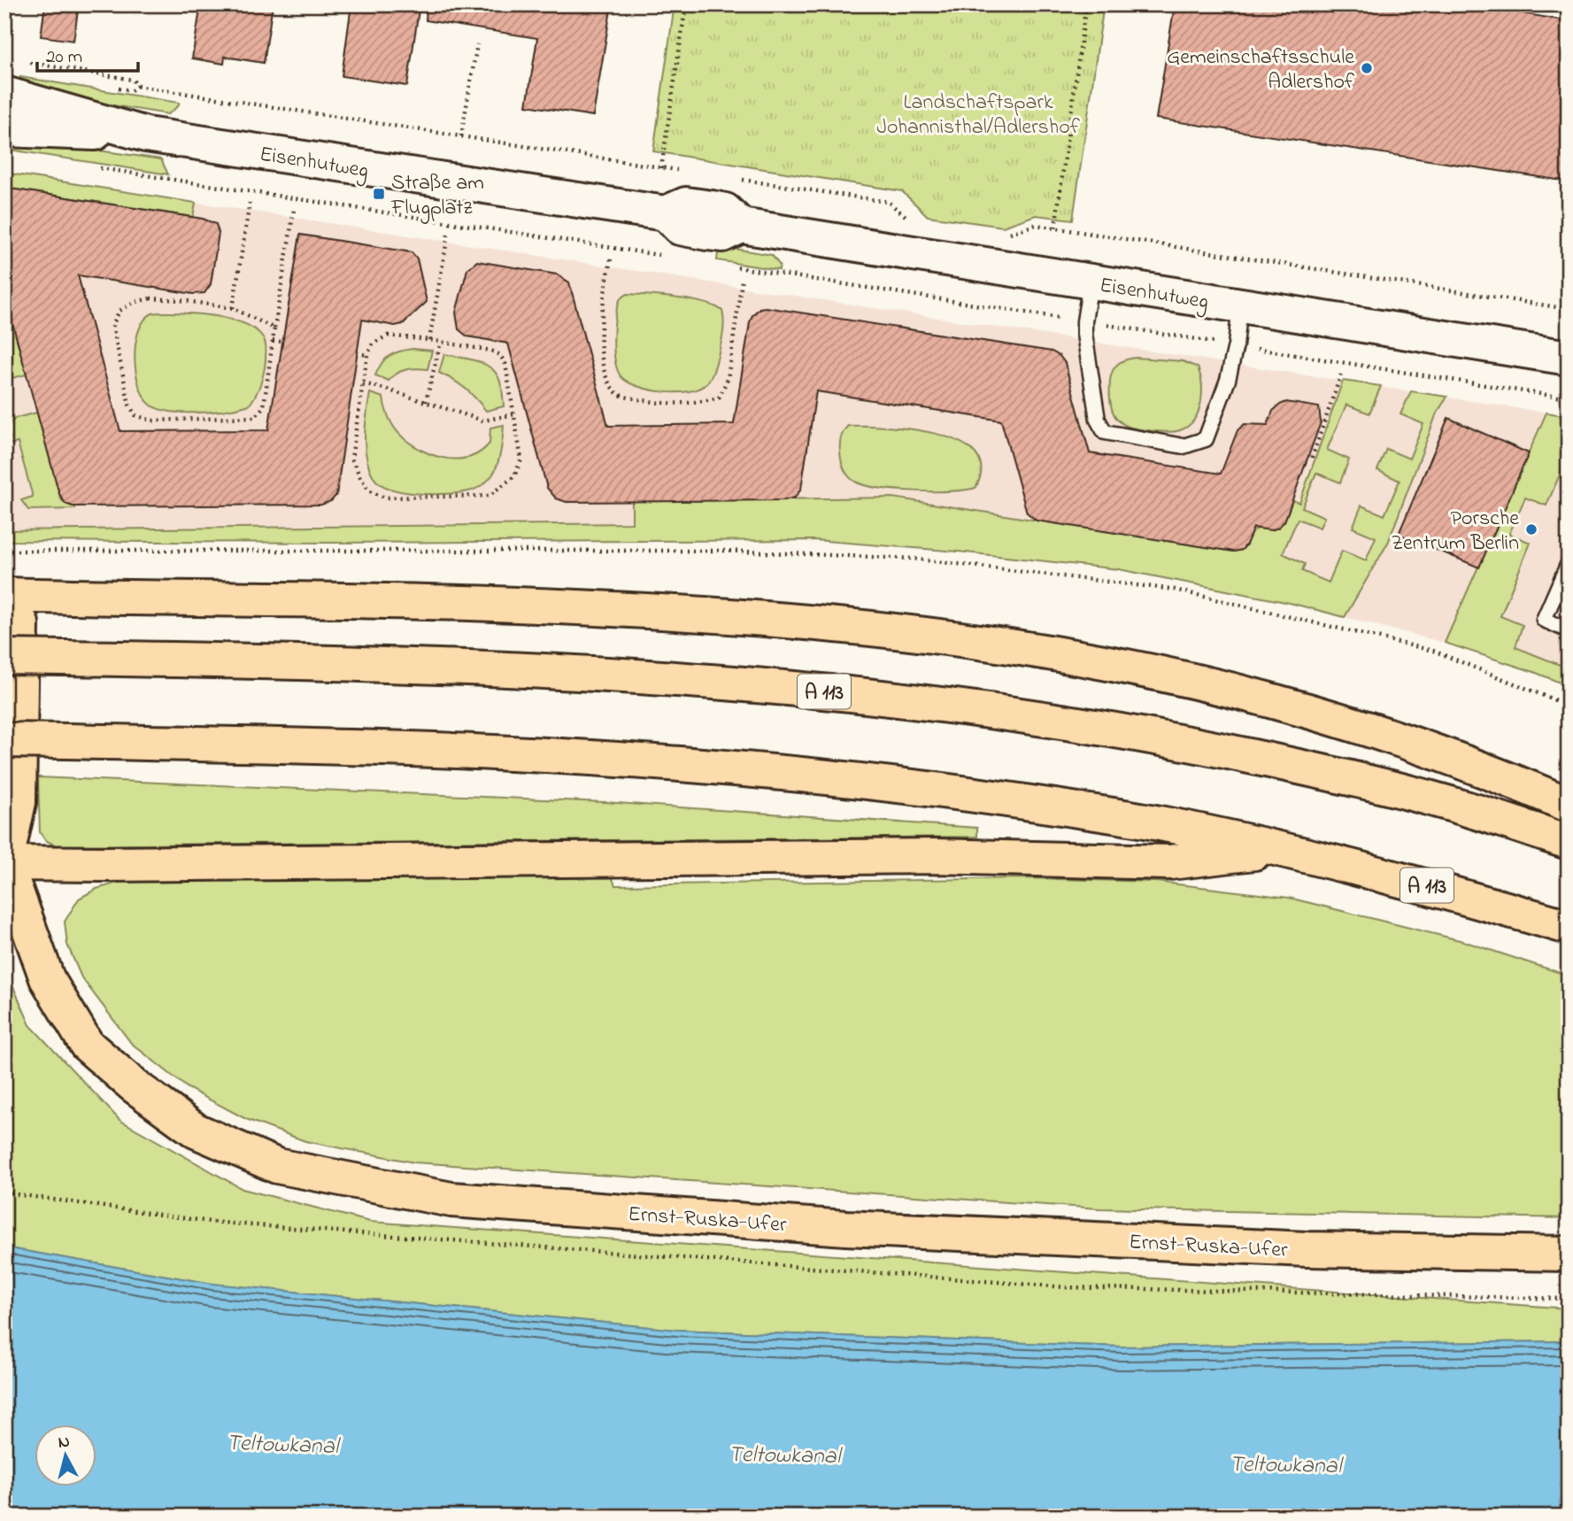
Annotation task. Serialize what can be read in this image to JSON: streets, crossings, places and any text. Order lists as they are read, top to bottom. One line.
{"streets":{"main road":["A 113","Ernst-Ruska-Ufer"],"street":["Eisenhutweg"]},"water":["Teltowkanal"],"parks":["Landschaftspark Johannisthal/Adlershof"],"places":{"other":["Gemeinschaftsschule Adlershof","Porsche Zentrum Berlin"],"transit":["Straße am Flugplatz"]},"scale_bar":"20 m","north":"top"}
